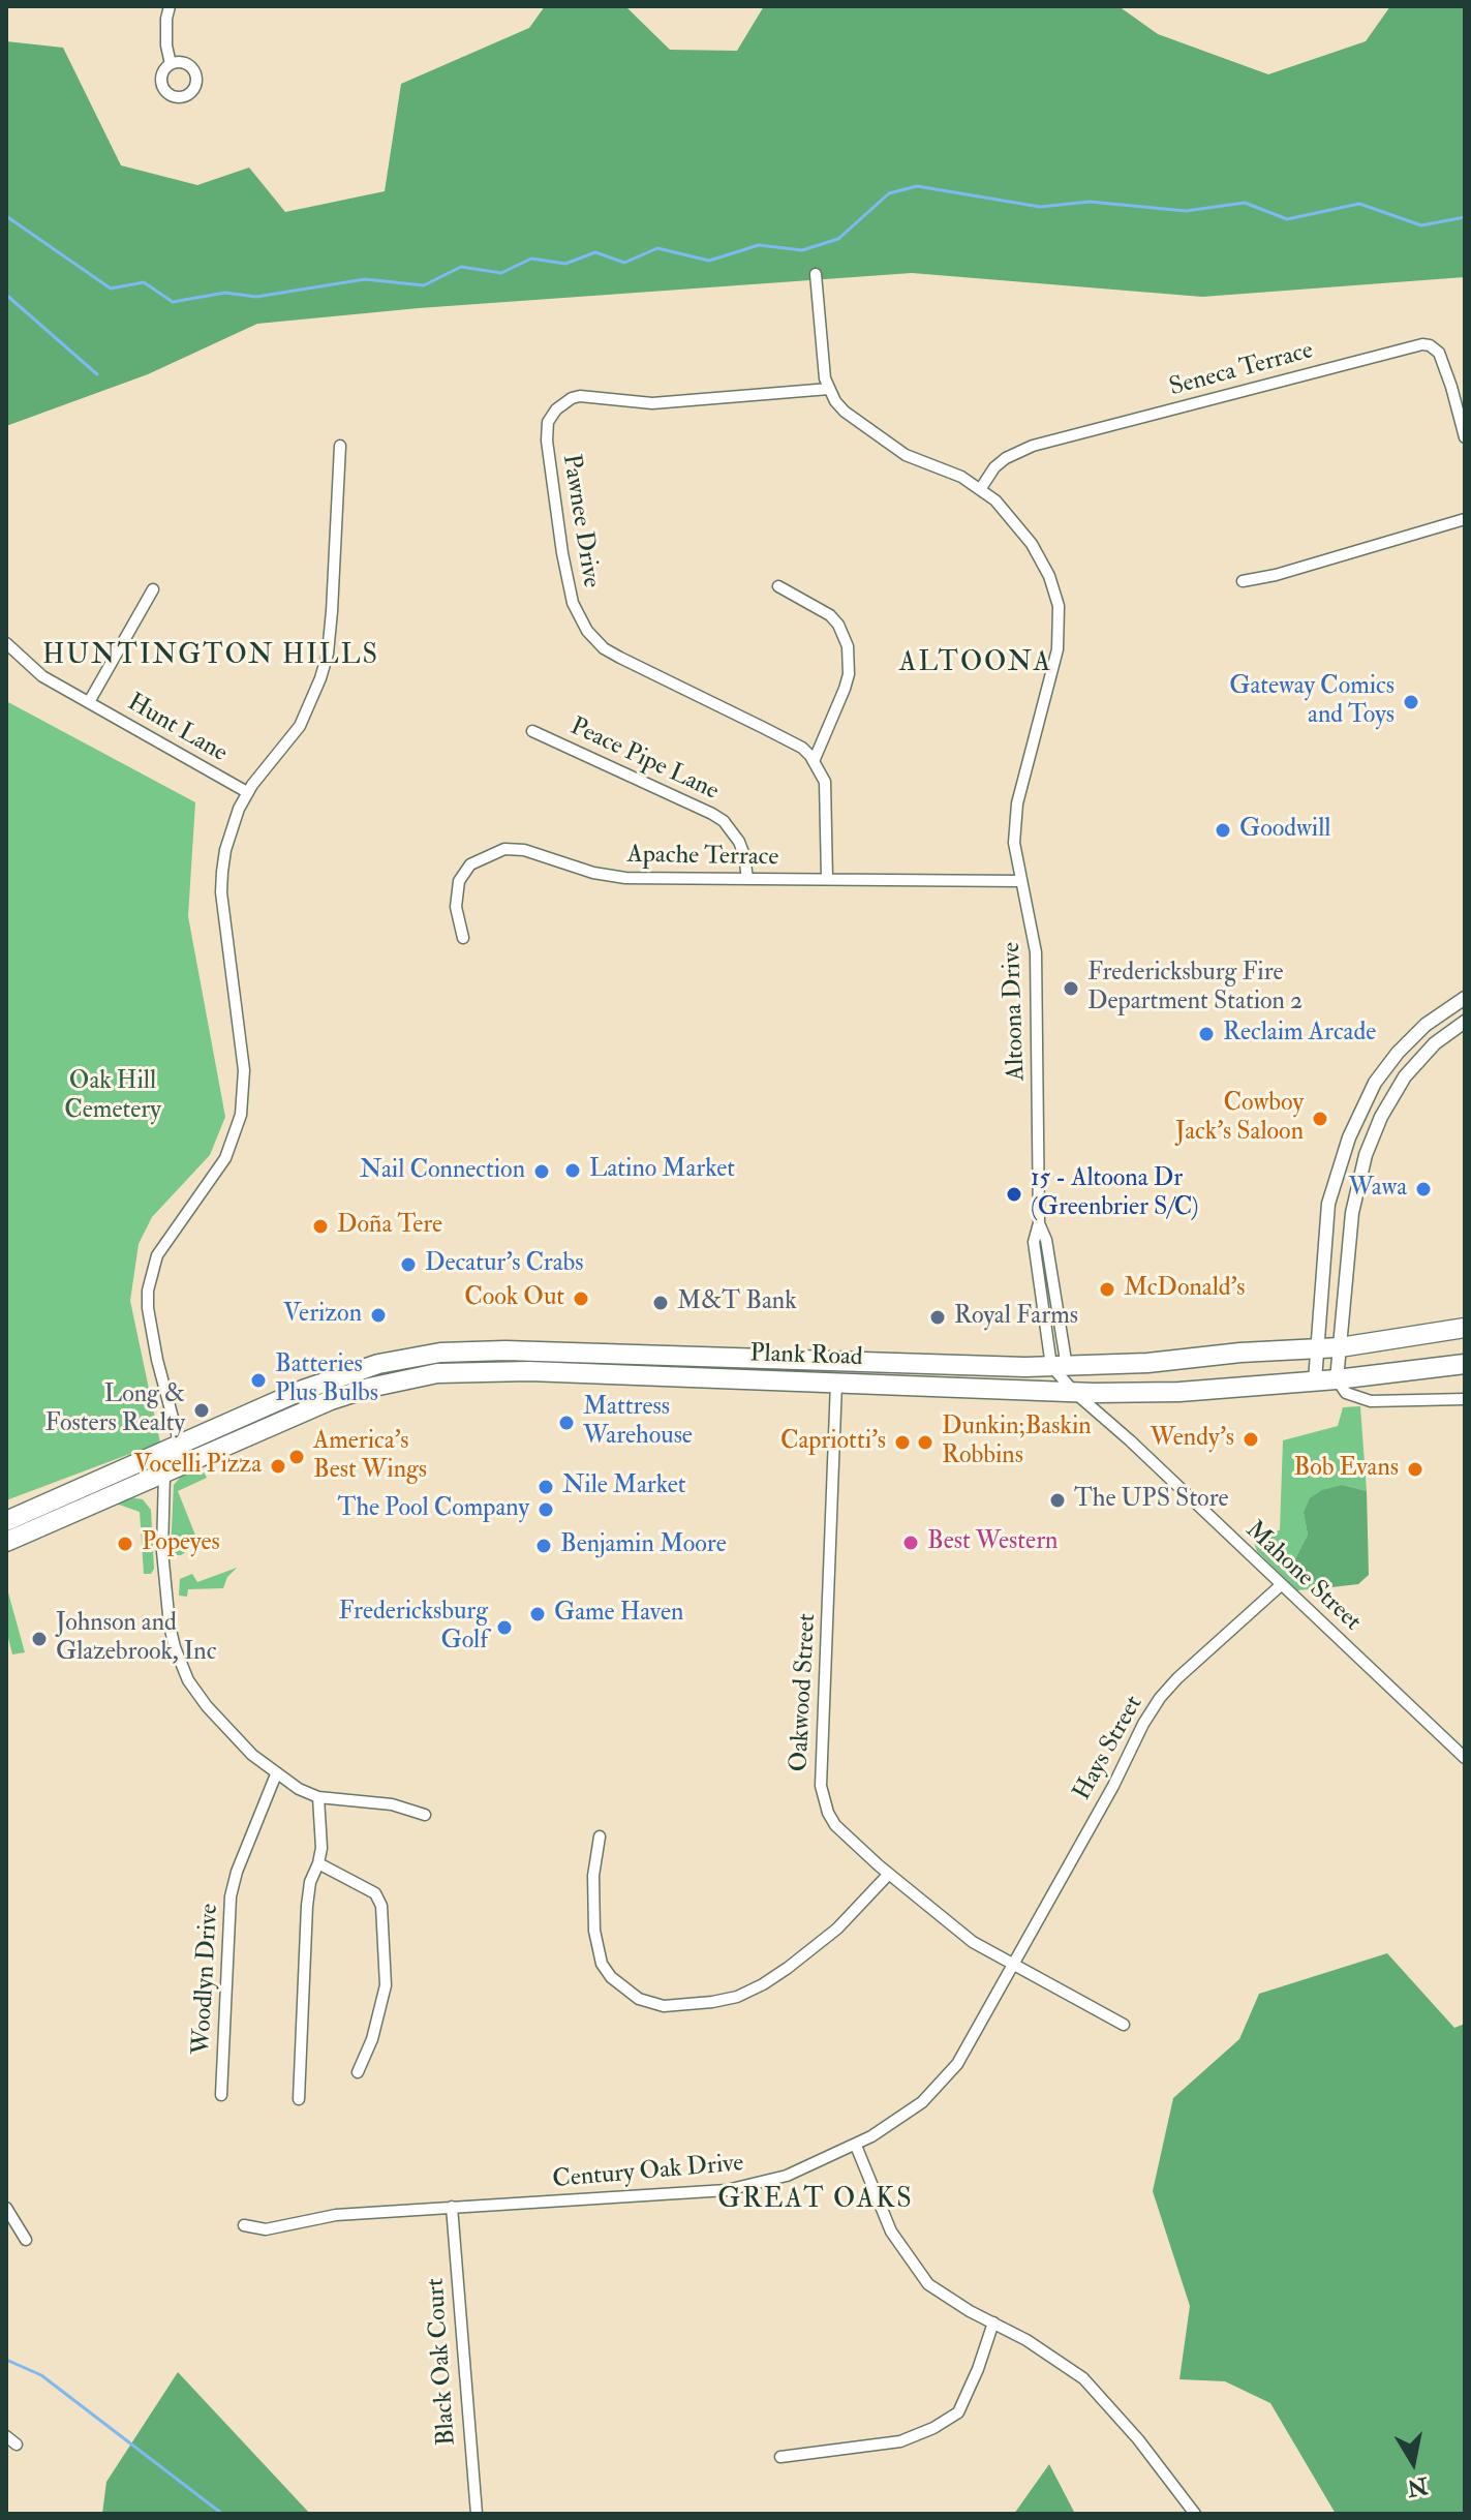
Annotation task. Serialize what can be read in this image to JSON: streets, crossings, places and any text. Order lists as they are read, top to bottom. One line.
{"streets":{"highway":["Plank Road"],"street":["Seneca Terrace","Pawnee Drive","Hunt Lane","Peace Pipe Lane","Apache Terrace","Altoona Drive","Mahone Street","Oakwood Street","Hays Street","Woodlyn Drive","Century Oak Drive","Black Oak Court"]},"crossings":[["Seneca Terrace","Altoona Drive"],["Pawnee Drive","Altoona Drive"],["Peace Pipe Lane","Apache Terrace"],["Apache Terrace","Altoona Drive"],["Altoona Drive","Plank Road"],["Plank Road","Mahone Street"],["Plank Road","Oakwood Street"],["Mahone Street","Hays Street"],["Oakwood Street","Hays Street"],["Oakwood Street","Century Oak Drive"],["Hays Street","Century Oak Drive"],["Century Oak Drive","Black Oak Court"]],"districts":["HUNTINGTON HILLS","ALTOONA","GREAT OAKS"],"parks":["Oak Hill Cemetery"],"places":["Gateway Comics and Toys","Goodwill","Fredericksburg Fire Department Station 2","Reclaim Arcade","Cowboy Jack's Saloon","Latino Market","Nail Connection","Wawa","15 - Altoona Dr (Greenbrier S/C)","Doña Tere","Decatur's Crabs","McDonald's","Cook Out","M&T Bank","Verizon","Royal Farms","Batteries Plus Bulbs","Long & Fosters Realty","Mattress Warehouse","Wendy's","Capriotti's","Dunkin;Baskin Robbins","America's Best Wings","Vocelli Pizza","Bob Evans","Nile Market","The UPS Store","The Pool Company","Best Western","Popeyes","Benjamin Moore","Game Haven","Fredericksburg Golf","Johnson and Glazebrook, Inc"],"north":"bottom"}
